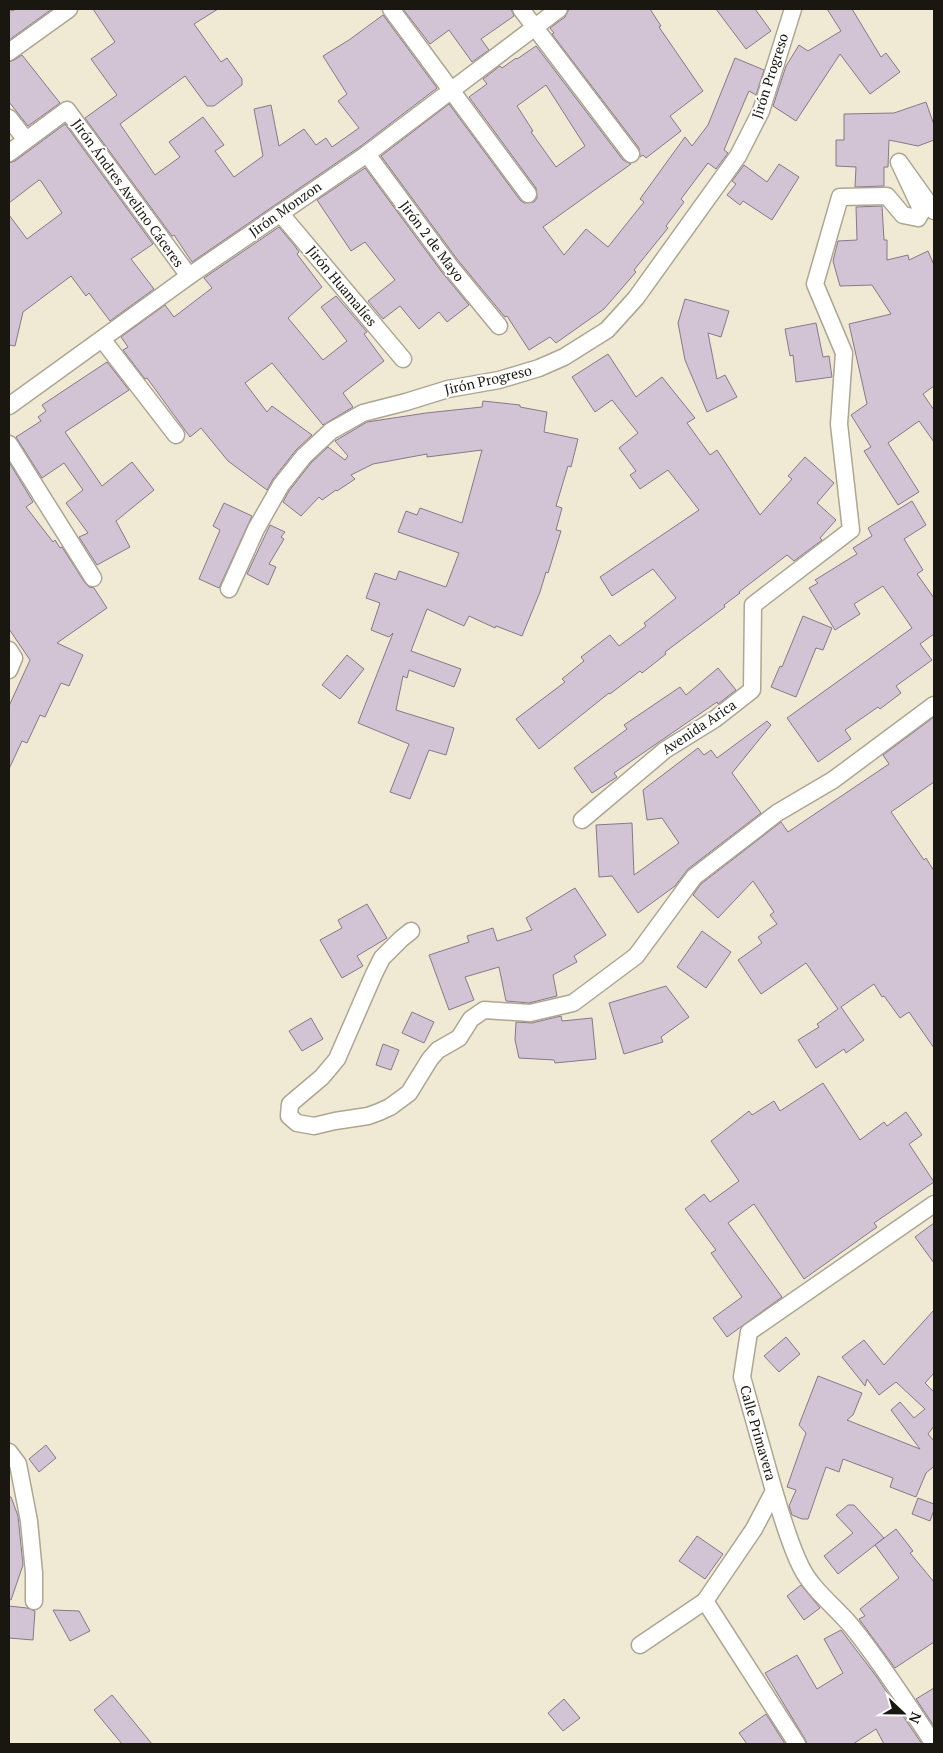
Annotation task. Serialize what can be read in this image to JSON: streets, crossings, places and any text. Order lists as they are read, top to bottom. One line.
{"streets":{"street":["Jirón Progreso","Jirón Ándres Avelino Cáceres","Jirón Monzon","Jirón 2 de Mayo","Jirón Huamalíes","Avenida Arica","Calle Primavera"]},"crossings":[["Jirón Ándres Avelino Cáceres","Jirón Monzon"],["Jirón Monzon","Jirón 2 de Mayo"],["Jirón Monzon","Jirón Huamalíes"]],"north":"right"}
